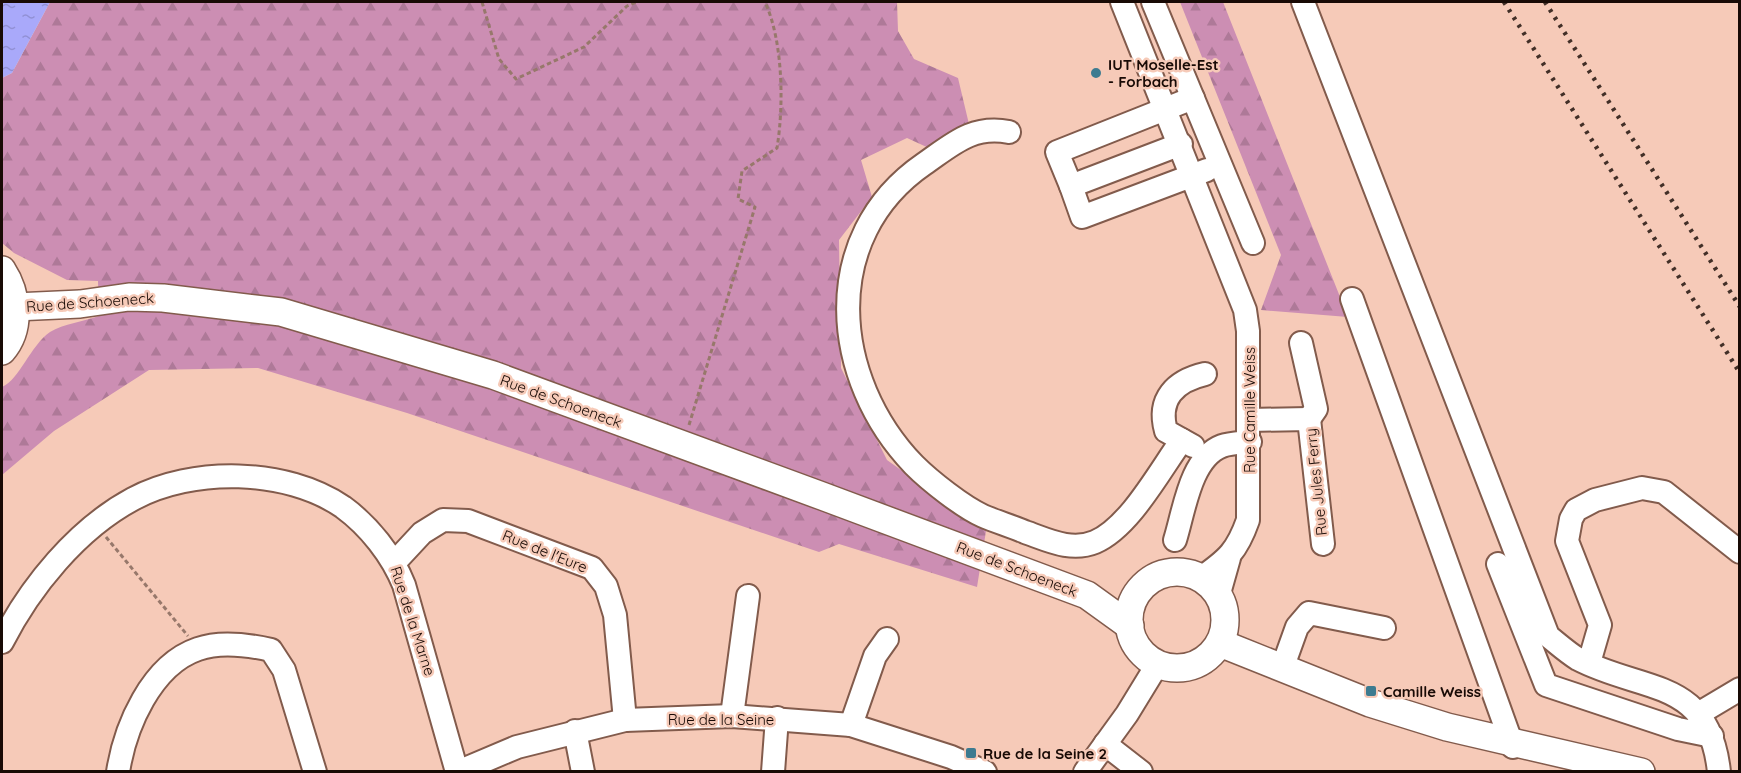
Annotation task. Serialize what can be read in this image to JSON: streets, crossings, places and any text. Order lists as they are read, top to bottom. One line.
{"streets":{"main road":["Rue de Schoeneck"],"street":["Rue Camille Weiss","Rue Jules Ferry","Rue de l'Eure","Rue de la Marne","Rue de la Seine"]},"crossings":[["Rue de Schoeneck","Rue Camille Weiss"],["Rue Camille Weiss","Rue Jules Ferry"],["Rue de l'Eure","Rue de la Marne"],["Rue de l'Eure","Rue de la Seine"],["Rue de la Marne","Rue de la Seine"]],"places":{"other":["IUT Moselle-Est - Forbach"],"transit":["Camille Weiss","Rue de la Seine 2"]}}
